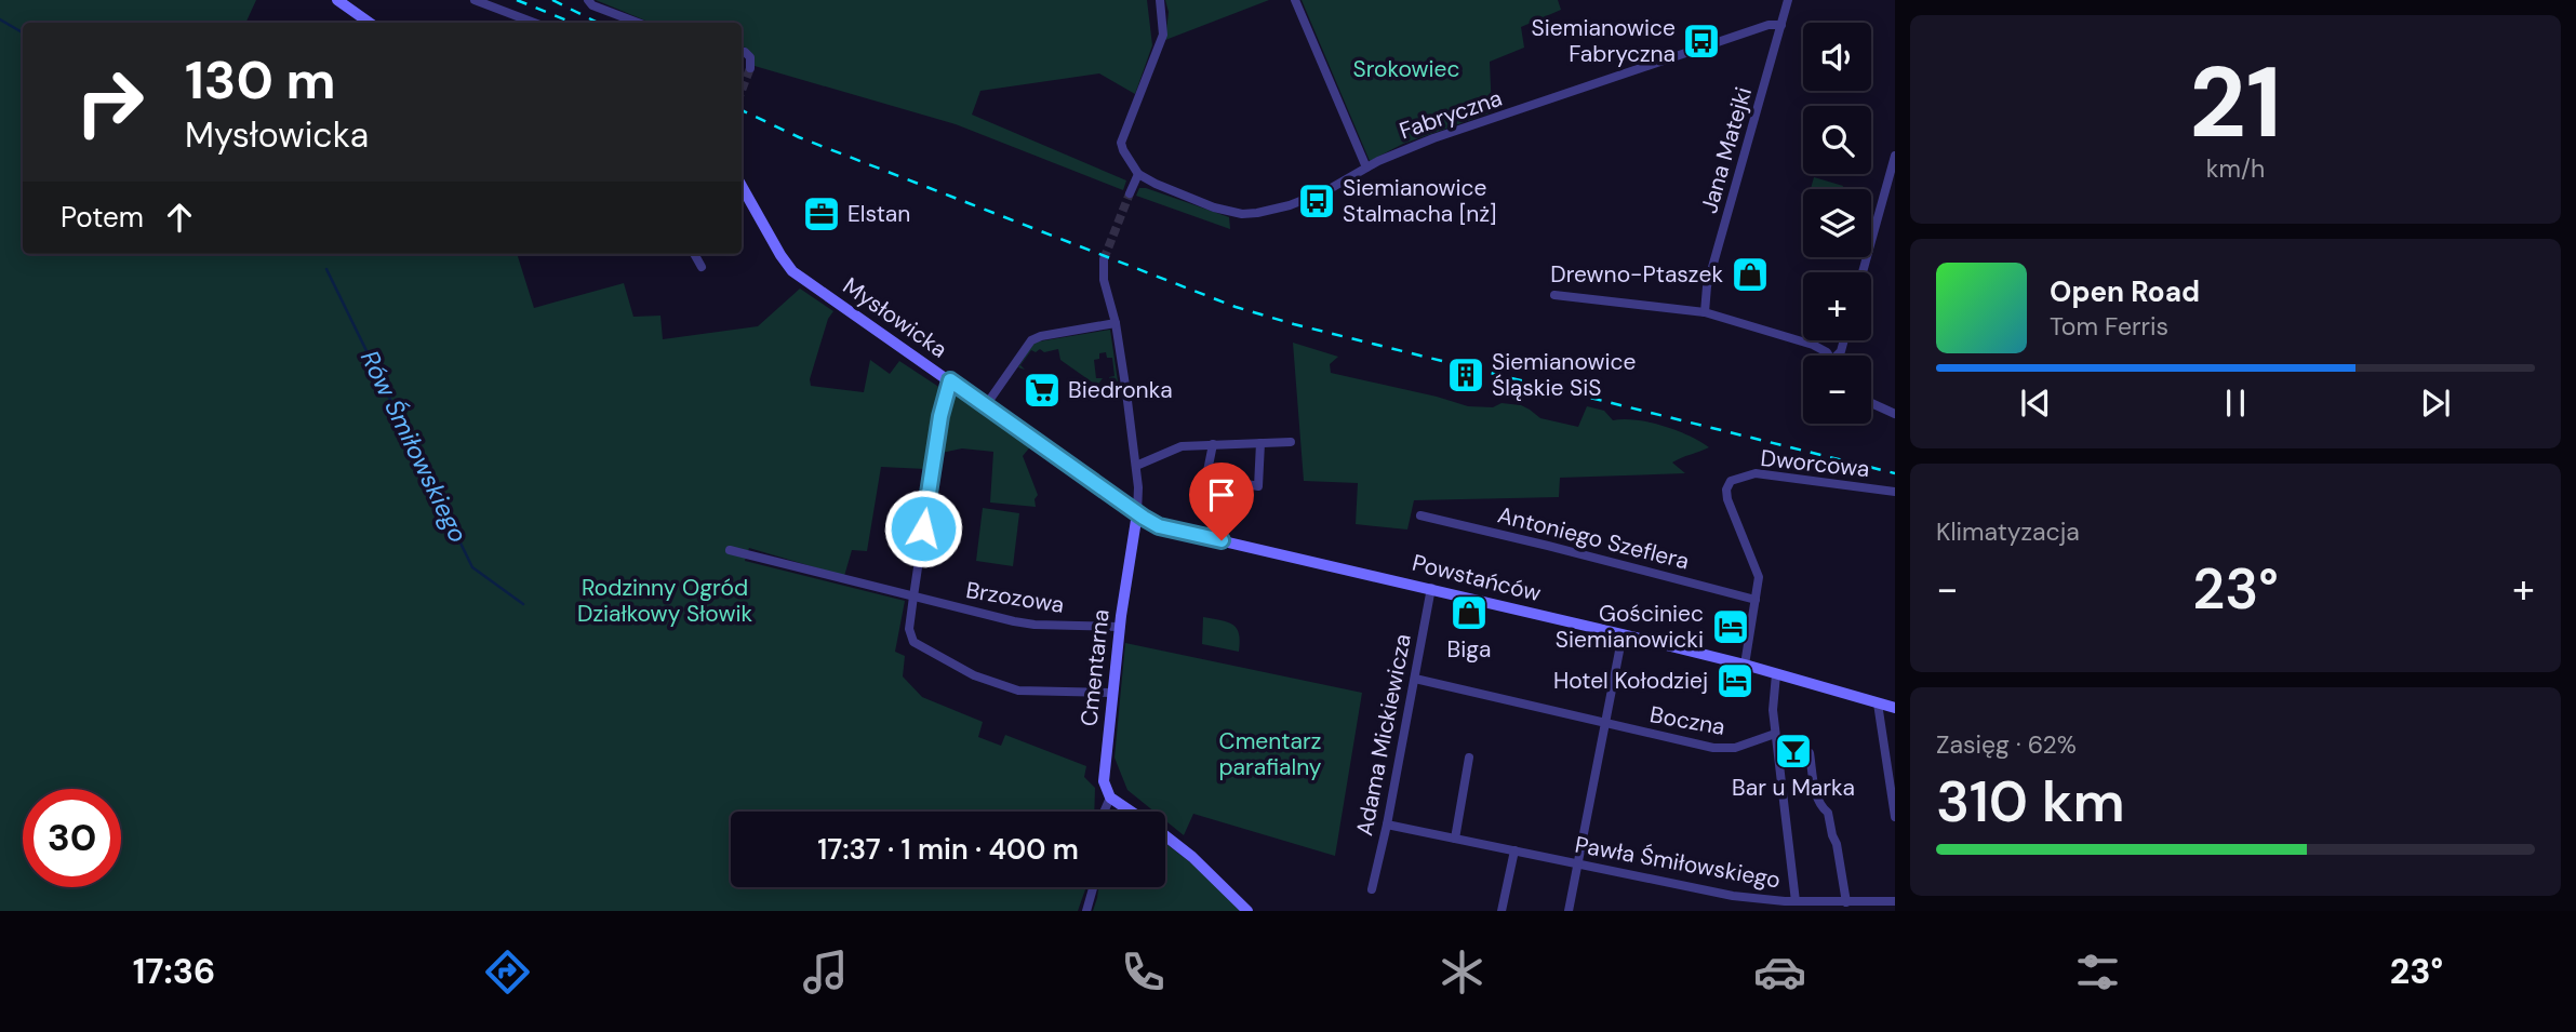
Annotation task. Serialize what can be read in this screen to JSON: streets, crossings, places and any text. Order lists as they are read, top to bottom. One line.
{"streets":{"street":["Fabryczna","Jana Matejki","Mysłowicka","Dworcowa","Antoniego Szeflera","Powstańców","Brzozowa","Cmentarna","Boczna","Adama Mickiewicza","Pawła Śmiłowskiego"]},"crossings":[["Fabryczna","Jana Matejki"],["Mysłowicka","Powstańców"],["Mysłowicka","Cmentarna"],["Dworcowa","Antoniego Szeflera"],["Powstańców","Cmentarna"],["Powstańców","Adama Mickiewicza"],["Brzozowa","Cmentarna"],["Boczna","Adama Mickiewicza"],["Adama Mickiewicza","Pawła Śmiłowskiego"]],"water":["Rów Śmiłowskiego"],"parks":["Srokowiec","Rodzinny Ogród Działkowy Słowik","Cmentarz parafialny"],"places":{"bus stop":["Siemianowice Fabryczna","Siemianowice Stalmacha [nż]"],"office":["Elstan"],"shop":["Drewno-Ptaszek","Biga"],"building":["Siemianowice Śląskie SiS"],"supermarket":["Biedronka"],"hotel":["Gościniec Siemianowicki","Hotel Kołodziej"],"bar":["Bar u Marka"]},"page":{"tile":[["21","km/h"],"Klimatyzacja",["Zasięg · 62%","310 km"]],"map_buttons":["+","−"],"turn":["130 m","Mysłowicka"],"then":"Potem","song":["Open Road","Tom Ferris"],"heat":["−","23°","+"],"limit":"30","trip":"17:37 · 1 min · 400 m","tabs":["17:36","23°"]}}
